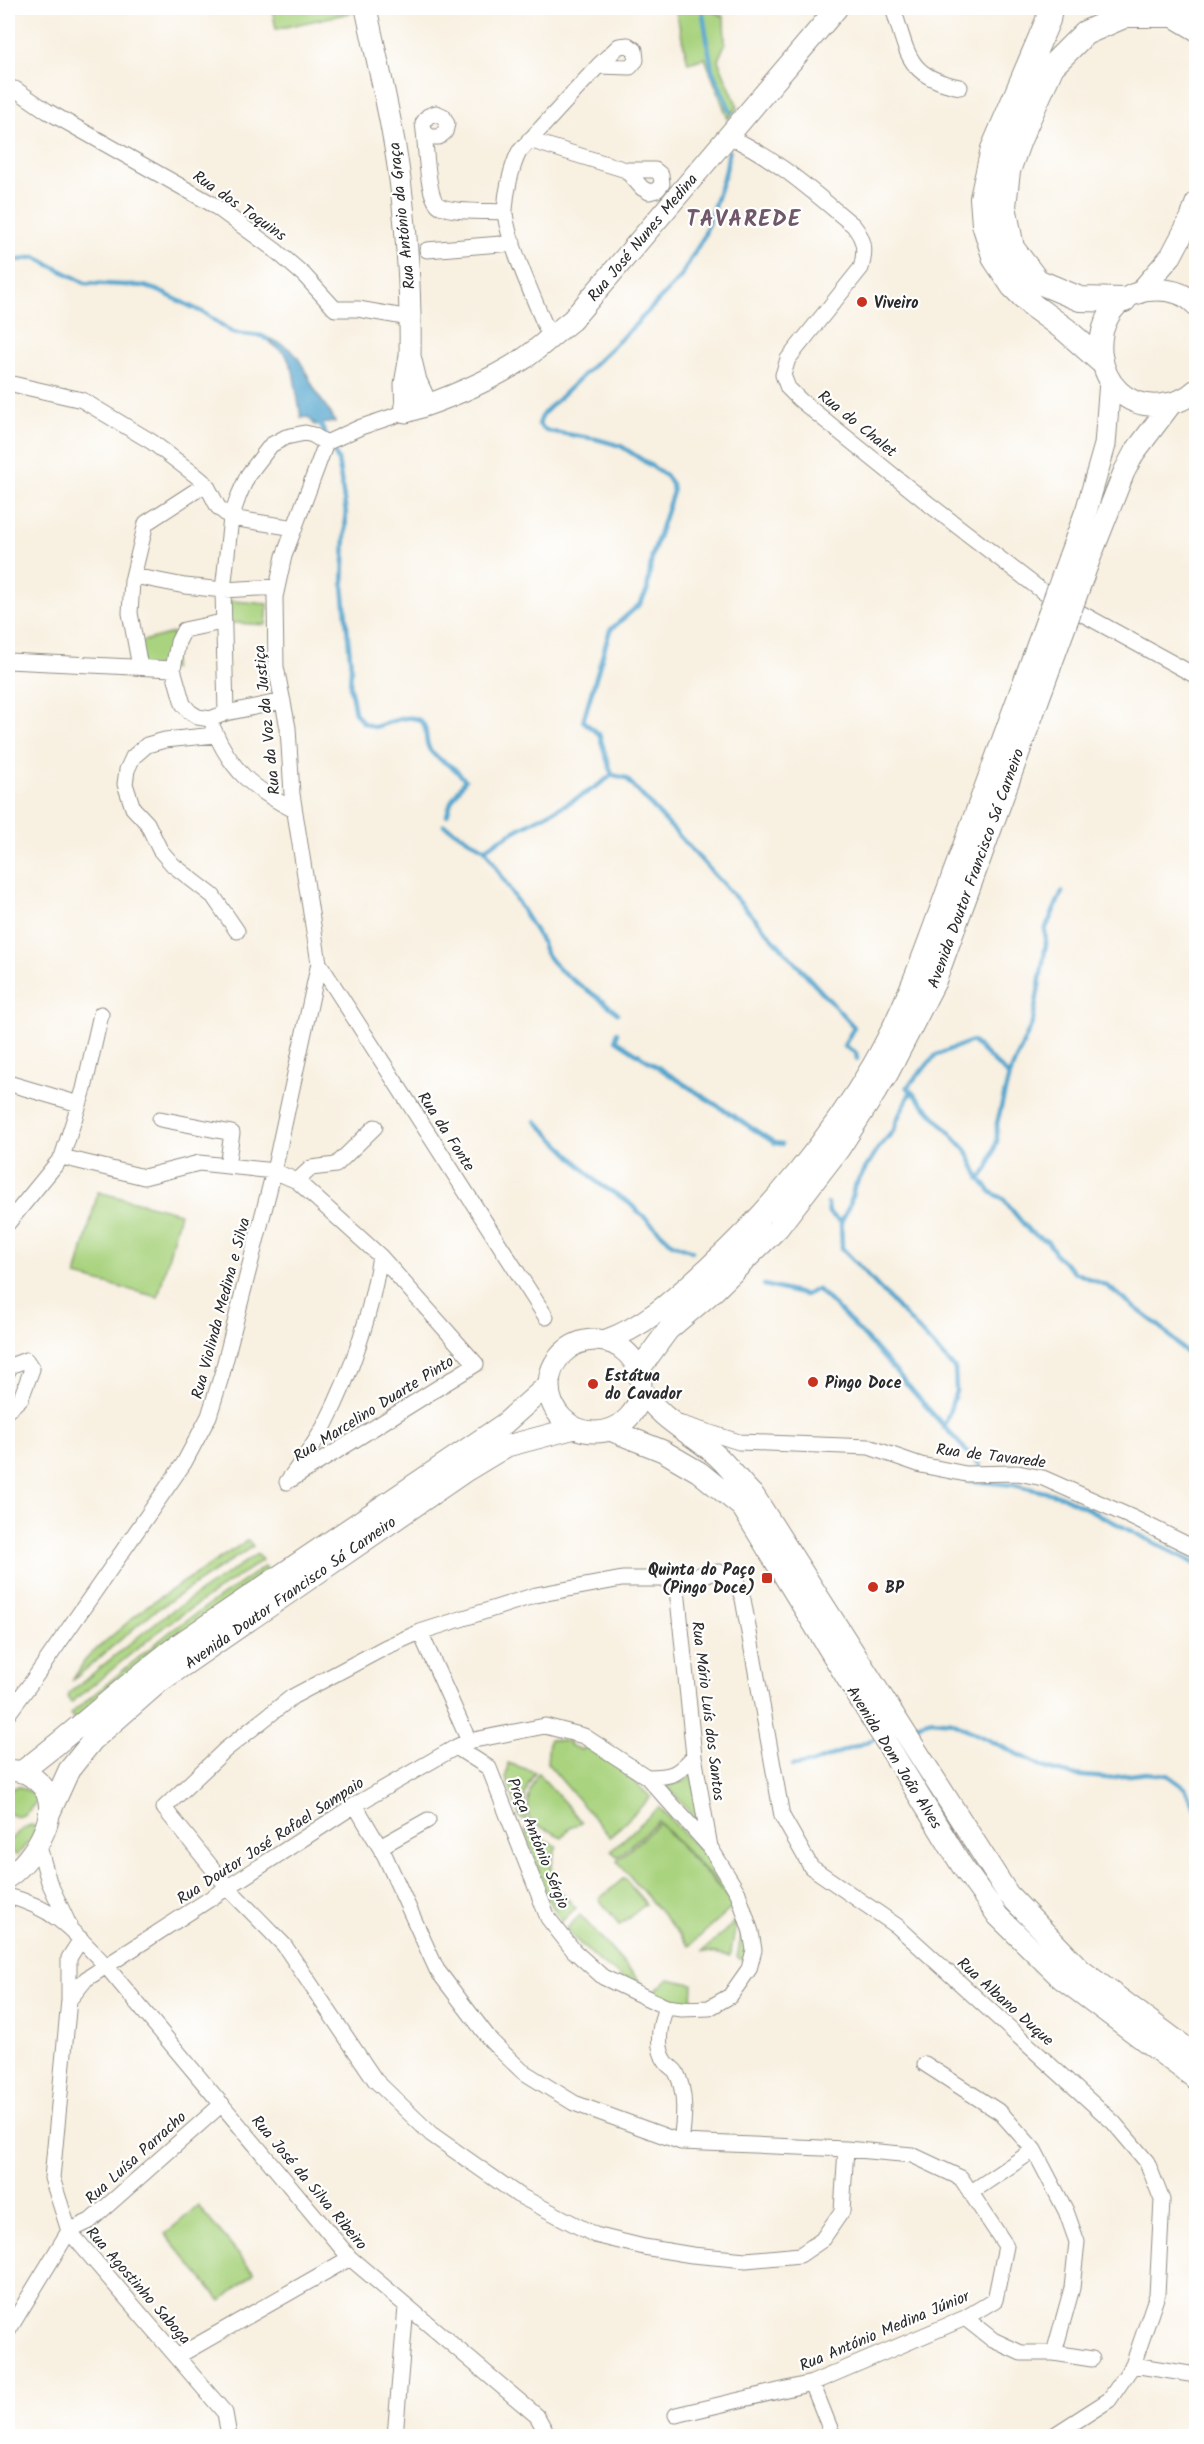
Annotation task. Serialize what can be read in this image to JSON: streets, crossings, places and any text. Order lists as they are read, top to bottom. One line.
{"streets":{"main road":["Rua António da Graça","Rua José Nunes Medina","Avenida Doutor Francisco Sá Carneiro","Avenida Dom João Alves"],"street":["Rua dos Toquins","Rua do Chalet","Rua da Voz da Justiça","Rua da Fonte","Rua Violinda Medina e Silva","Rua Marcelino Duarte Pinto","Rua de Tavarede","Rua Mário Luís dos Santos","Rua Doutor José Rafael Sampaio","Praça António Sérgio","Rua Albano Duque","Rua Luísa Parracho","Rua José da Silva Ribeiro","Rua Agostinho Saboga","Rua António Medina Júnior"]},"crossings":[["Rua dos Toquins","Rua António da Graça"],["Rua António da Graça","Rua José Nunes Medina"],["Rua José Nunes Medina","Rua do Chalet"],["Rua da Voz da Justiça","Rua da Fonte"],["Rua da Voz da Justiça","Rua Violinda Medina e Silva"],["Avenida Doutor Francisco Sá Carneiro","Avenida Dom João Alves"],["Avenida Doutor Francisco Sá Carneiro","Rua José da Silva Ribeiro"],["Rua da Fonte","Rua Violinda Medina e Silva"],["Rua de Tavarede","Avenida Dom João Alves"],["Rua Mário Luís dos Santos","Praça António Sérgio"],["Rua Mário Luís dos Santos","Rua Albano Duque"],["Rua Doutor José Rafael Sampaio","Praça António Sérgio"],["Rua Doutor José Rafael Sampaio","Rua José da Silva Ribeiro"],["Rua Doutor José Rafael Sampaio","Rua António Medina Júnior"],["Rua Luísa Parracho","Rua José da Silva Ribeiro"],["Rua Luísa Parracho","Rua Agostinho Saboga"],["Rua José da Silva Ribeiro","Rua Agostinho Saboga"]],"districts":["TAVAREDE"],"places":{"other":["Viveiro","Pingo Doce","Estátua do Cavador","BP"],"transit":["Quinta do Paço (Pingo Doce)"]}}
